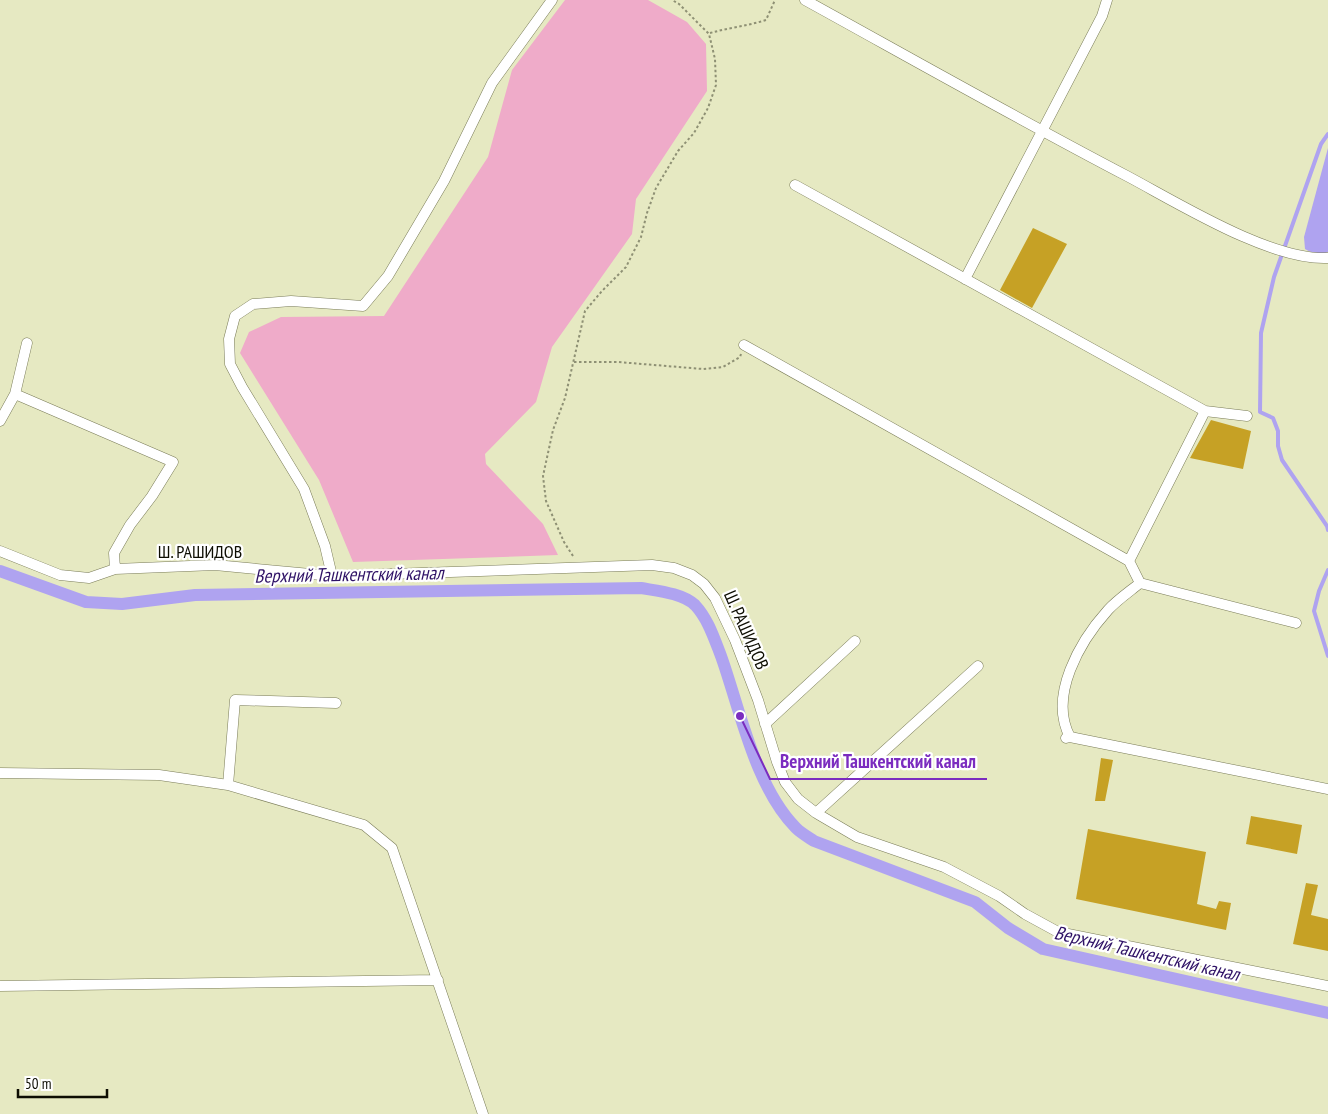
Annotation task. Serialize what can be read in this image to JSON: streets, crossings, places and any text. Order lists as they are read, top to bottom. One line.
{"streets":{"street":["Ш. РАШИДОВ"]},"water":["Верхний Ташкентский канал"],"places":["Верхний Ташкентский канал"],"scale_bar":"50 m"}
